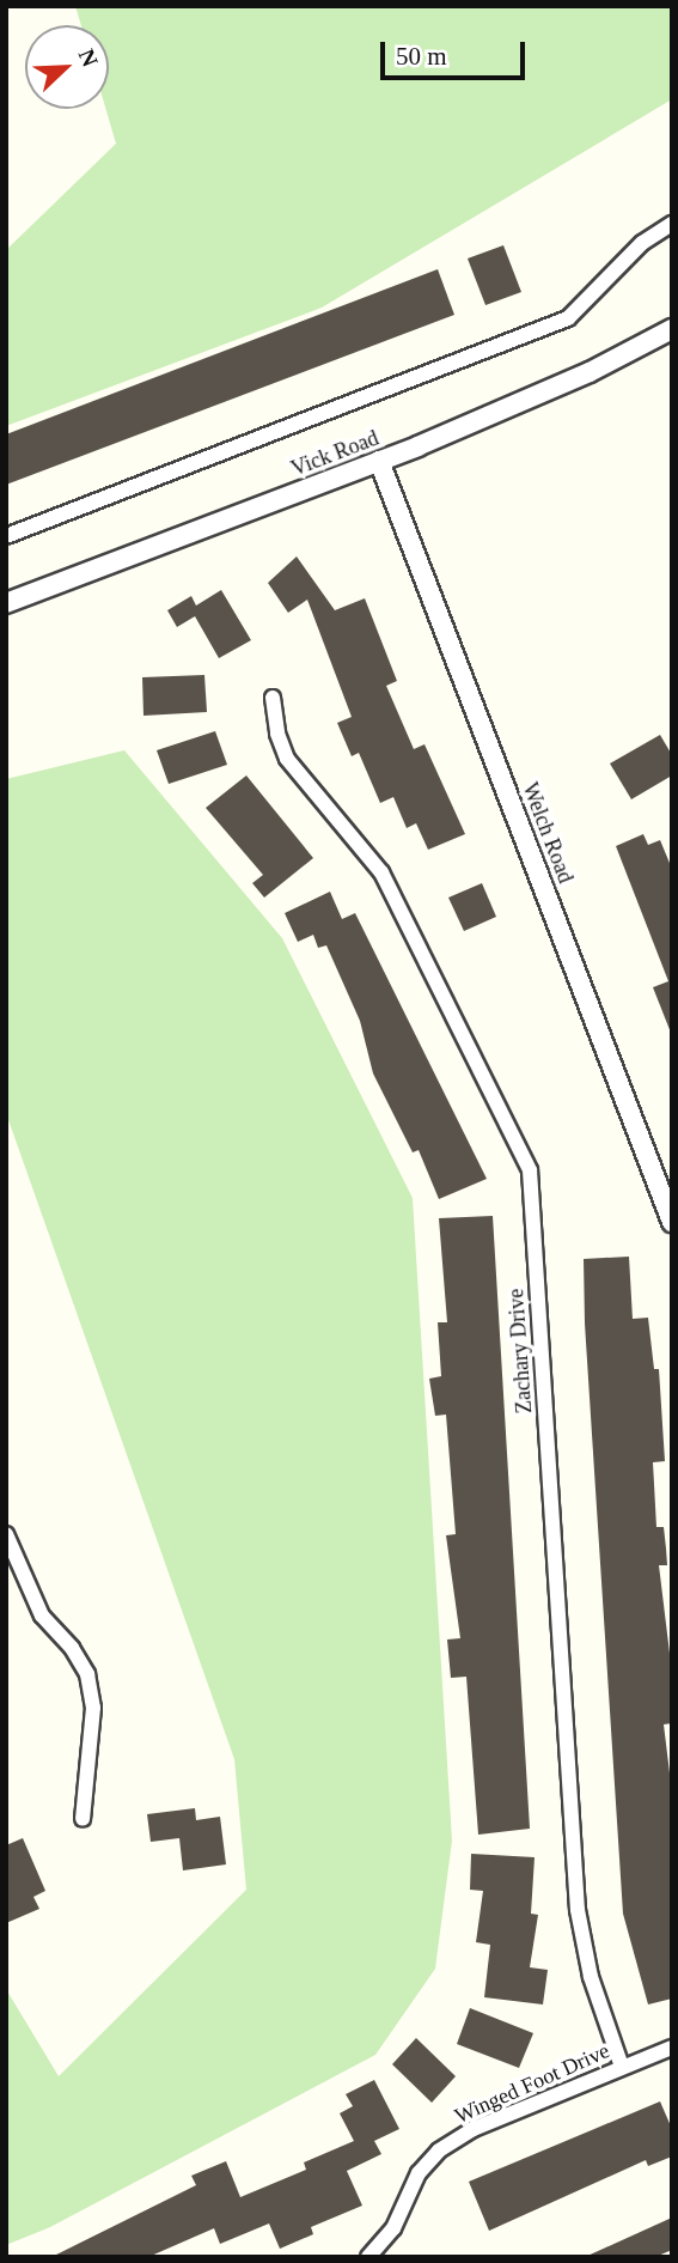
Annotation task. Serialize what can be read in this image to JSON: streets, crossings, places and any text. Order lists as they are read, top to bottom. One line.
{"streets":{"street":["Vick Road","Welch Road","Zachary Drive","Winged Foot Drive"]},"crossings":[["Vick Road","Welch Road"],["Zachary Drive","Winged Foot Drive"]],"scale_bar":"50 m","north":"top right"}
